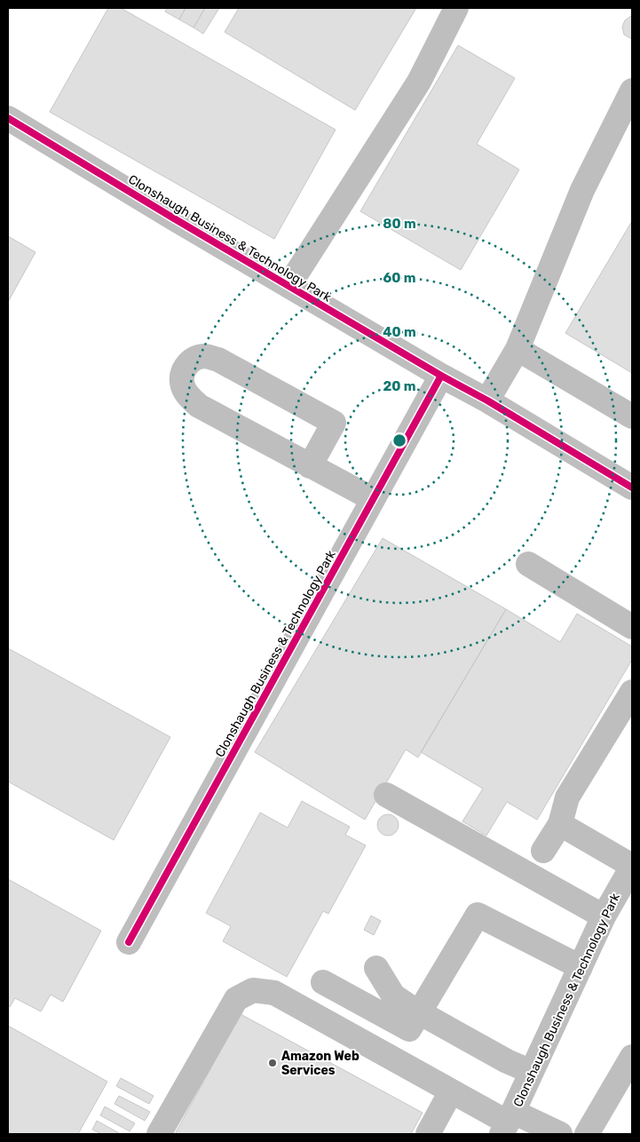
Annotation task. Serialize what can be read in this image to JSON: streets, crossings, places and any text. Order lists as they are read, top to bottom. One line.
{"streets":{"street":["Clonshaugh Business & Technology Park"]},"places":["Amazon Web Services"],"rings":["80 m","60 m","40 m","20 m"]}
